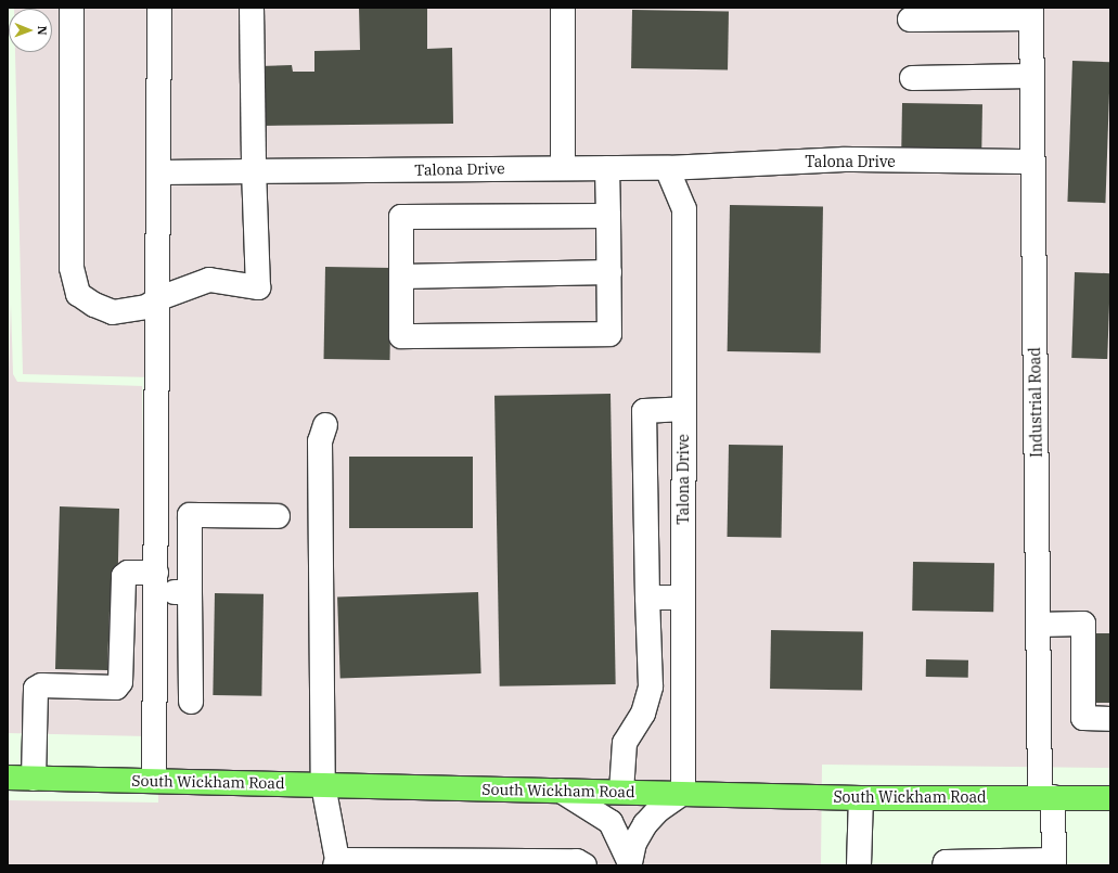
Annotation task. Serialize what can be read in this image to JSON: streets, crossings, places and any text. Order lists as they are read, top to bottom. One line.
{"streets":{"main road":["South Wickham Road"],"street":["Talona Drive","Industrial Road"]},"crossings":[["Talona Drive","Industrial Road"],["Talona Drive","South Wickham Road"],["Industrial Road","South Wickham Road"]],"north":"right"}
